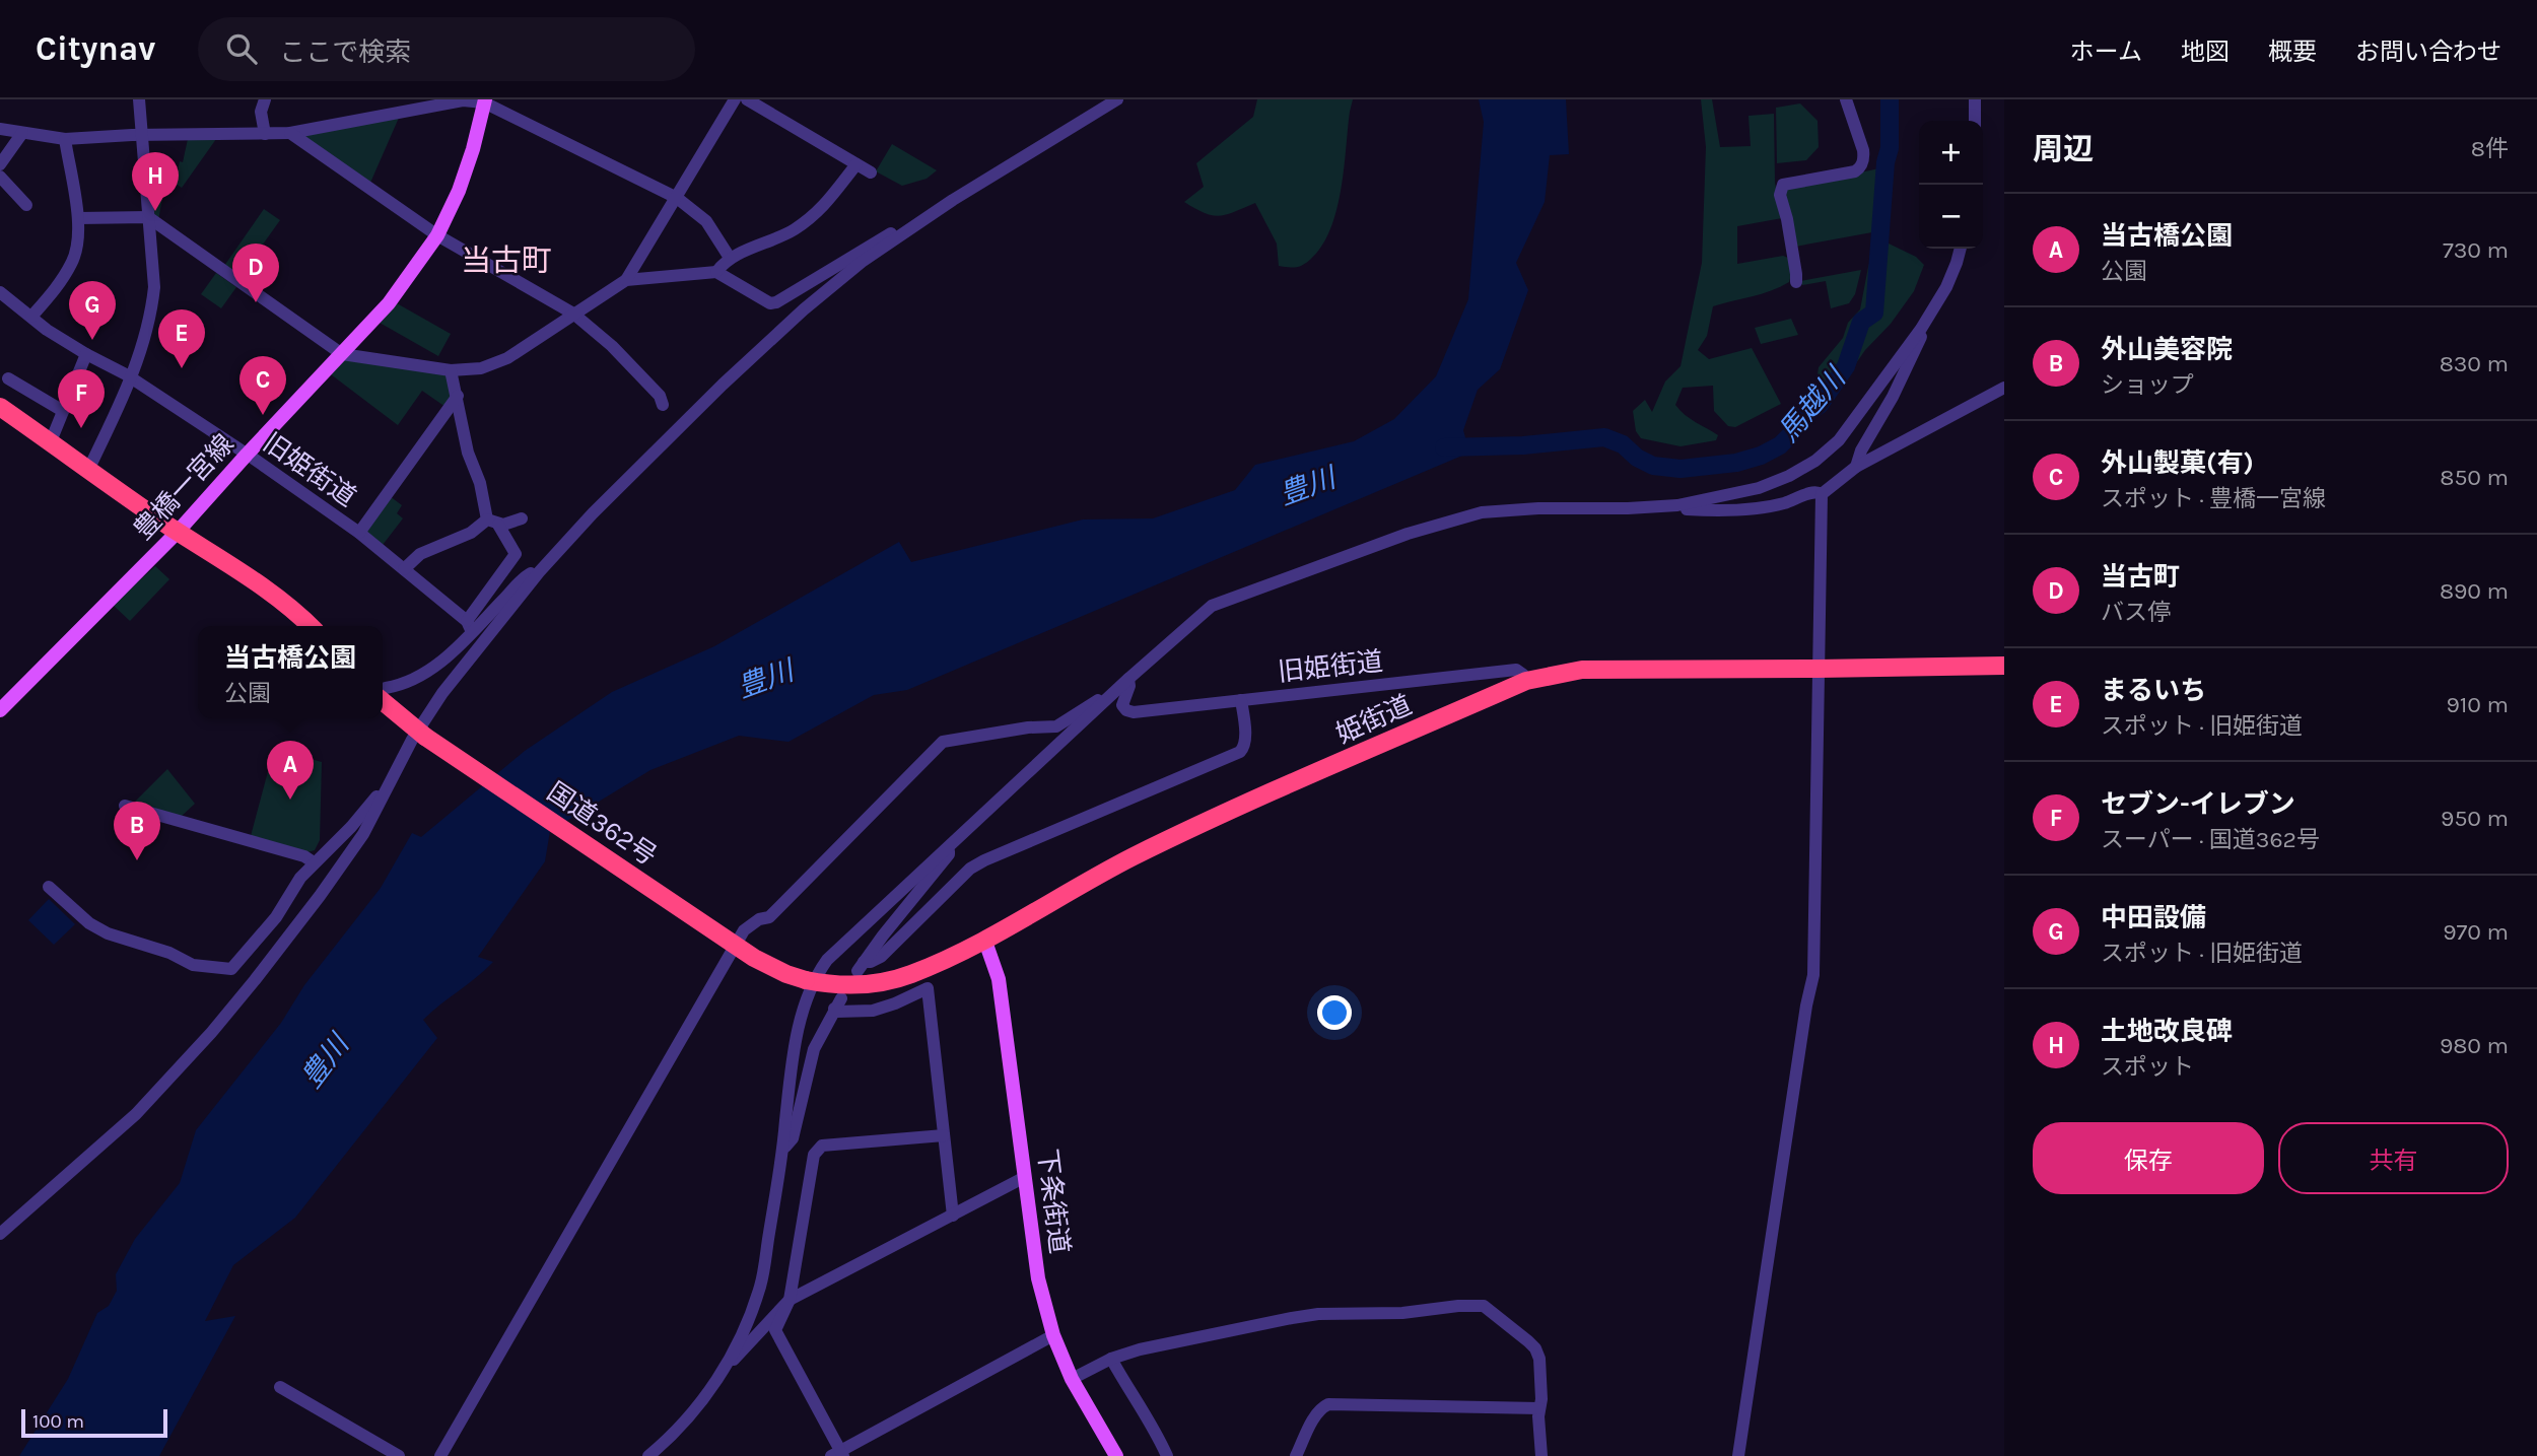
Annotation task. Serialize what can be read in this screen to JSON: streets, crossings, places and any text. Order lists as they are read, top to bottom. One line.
{"streets":{"highway":["姫街道","国道362号"],"main road":["豊橋一宮線","下条街道"],"street":["旧姫街道"]},"crossings":[["旧姫街道","豊橋一宮線"],["旧姫街道","姫街道"],["姫街道","国道362号"],["姫街道","下条街道"]],"districts":["当古町"],"water":["馬越川","豊川"],"scale_bar":"100 m","page":{"header":"Citynav","search":"ここで検索","nav":["ホーム","地図","概要","お問い合わせ"],"heading":["周辺","8件"],"map_buttons":["+","−"],"pins":["H","D","G","E","C","F","A","B"],"list":[{"mark":"A","name":"当古橋公園","note":"公園","value":"730 m"},{"mark":"B","name":"外山美容院","note":"ショップ","value":"830 m"},{"mark":"C","name":"外山製菓(有)","note":"スポット · 豊橋一宮線","value":"850 m"},{"mark":"D","name":"当古町","note":"バス停","value":"890 m"},{"mark":"E","name":"まるいち","note":"スポット · 旧姫街道","value":"910 m"},{"mark":"F","name":"セブン-イレブン","note":"スーパー · 国道362号","value":"950 m"},{"mark":"G","name":"中田設備","note":"スポット · 旧姫街道","value":"970 m"},{"mark":"H","name":"土地改良碑","note":"スポット","value":"980 m"}],"popup":["当古橋公園","公園"],"buttons":["保存","共有"],"scale":"100 m"}}
